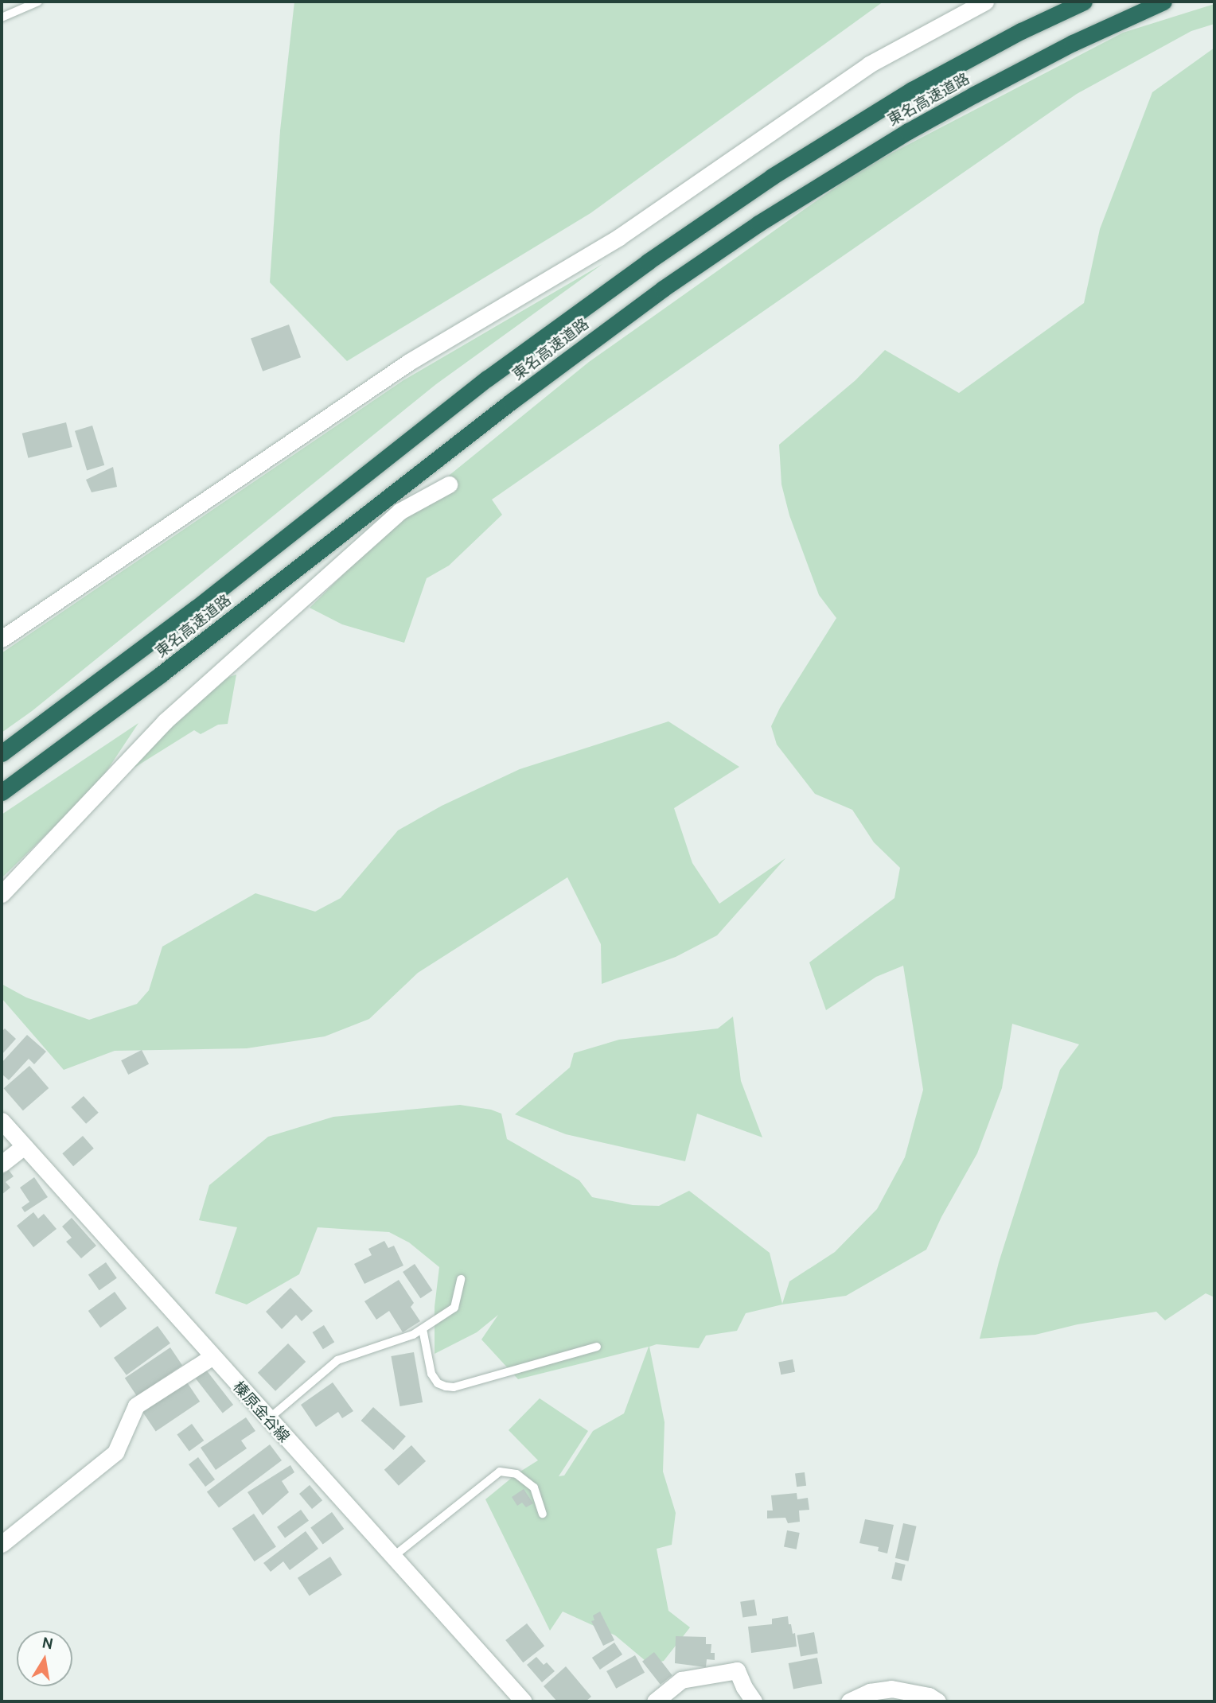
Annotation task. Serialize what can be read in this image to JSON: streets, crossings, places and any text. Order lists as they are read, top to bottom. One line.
{"streets":{"highway":["東名高速道路"],"street":["榛原金谷線"]},"north":"top"}
